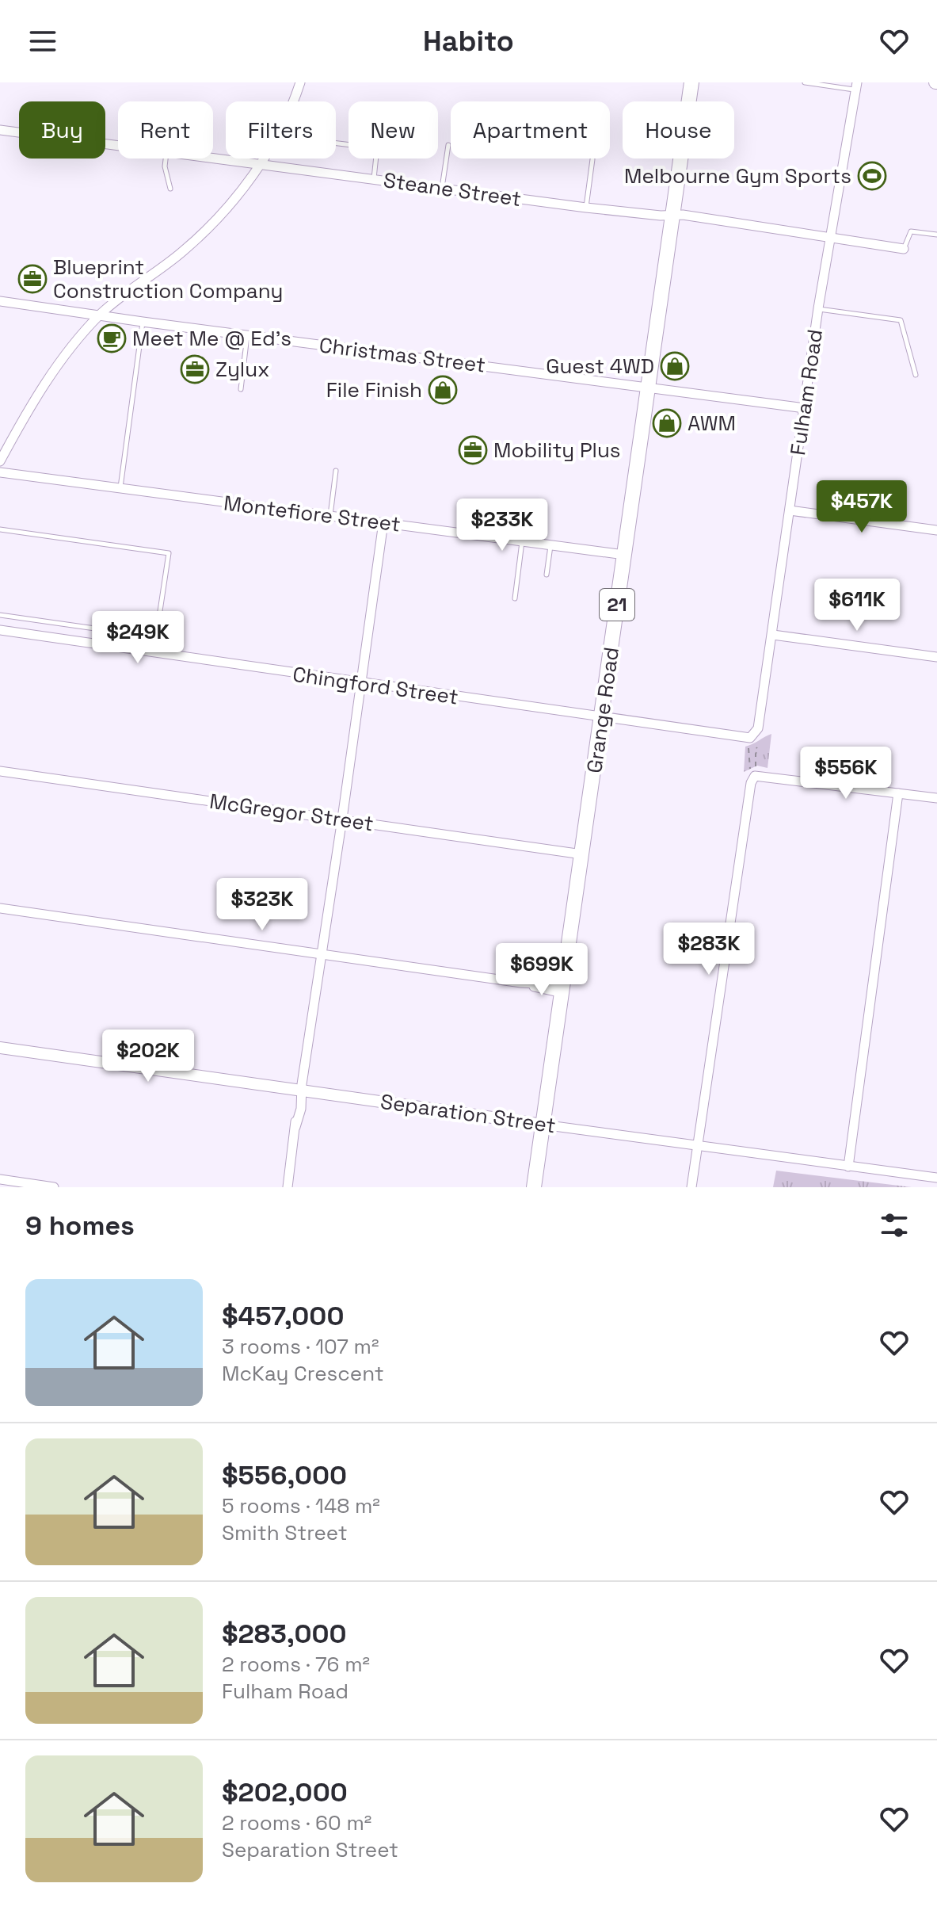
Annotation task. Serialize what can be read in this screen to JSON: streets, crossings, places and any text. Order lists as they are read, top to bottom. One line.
{"streets":{"main road":["21","Grange Road"],"street":["Steane Street","Christmas Street","Fulham Road","Montefiore Street","Chingford Street","McGregor Street","Separation Street"]},"crossings":[["Steane Street","Fulham Road"],["Steane Street","Grange Road"],["Christmas Street","Fulham Road"],["Christmas Street","Grange Road"],["Fulham Road","Chingford Street"],["Montefiore Street","Grange Road"],["Chingford Street","Grange Road"],["Grange Road","McGregor Street"],["Grange Road","Separation Street"]],"places":{"sports":["Melbourne Gym Sports"],"office":["Blueprint Construction Company","Zylux","Mobility Plus"],"cafe":["Meet Me @ Ed’s"],"shop":["Guest 4WD","File Finish","AWM"]},"page":{"header":"Habito","chip":["Buy","Rent","Filters","New","Apartment","House"],"price":["$457K","$233K","$611K","$249K","$556K","$323K","$283K","$699K","$202K"],"heading":"9 homes","list":[{"name":"$457,000","note":"3 rooms · 107 m² · McKay Crescent"},{"name":"$556,000","note":"5 rooms · 148 m² · Smith Street"},{"name":"$283,000","note":"2 rooms · 76 m² · Fulham Road"},{"name":"$202,000","note":"2 rooms · 60 m² · Separation Street"}]}}
